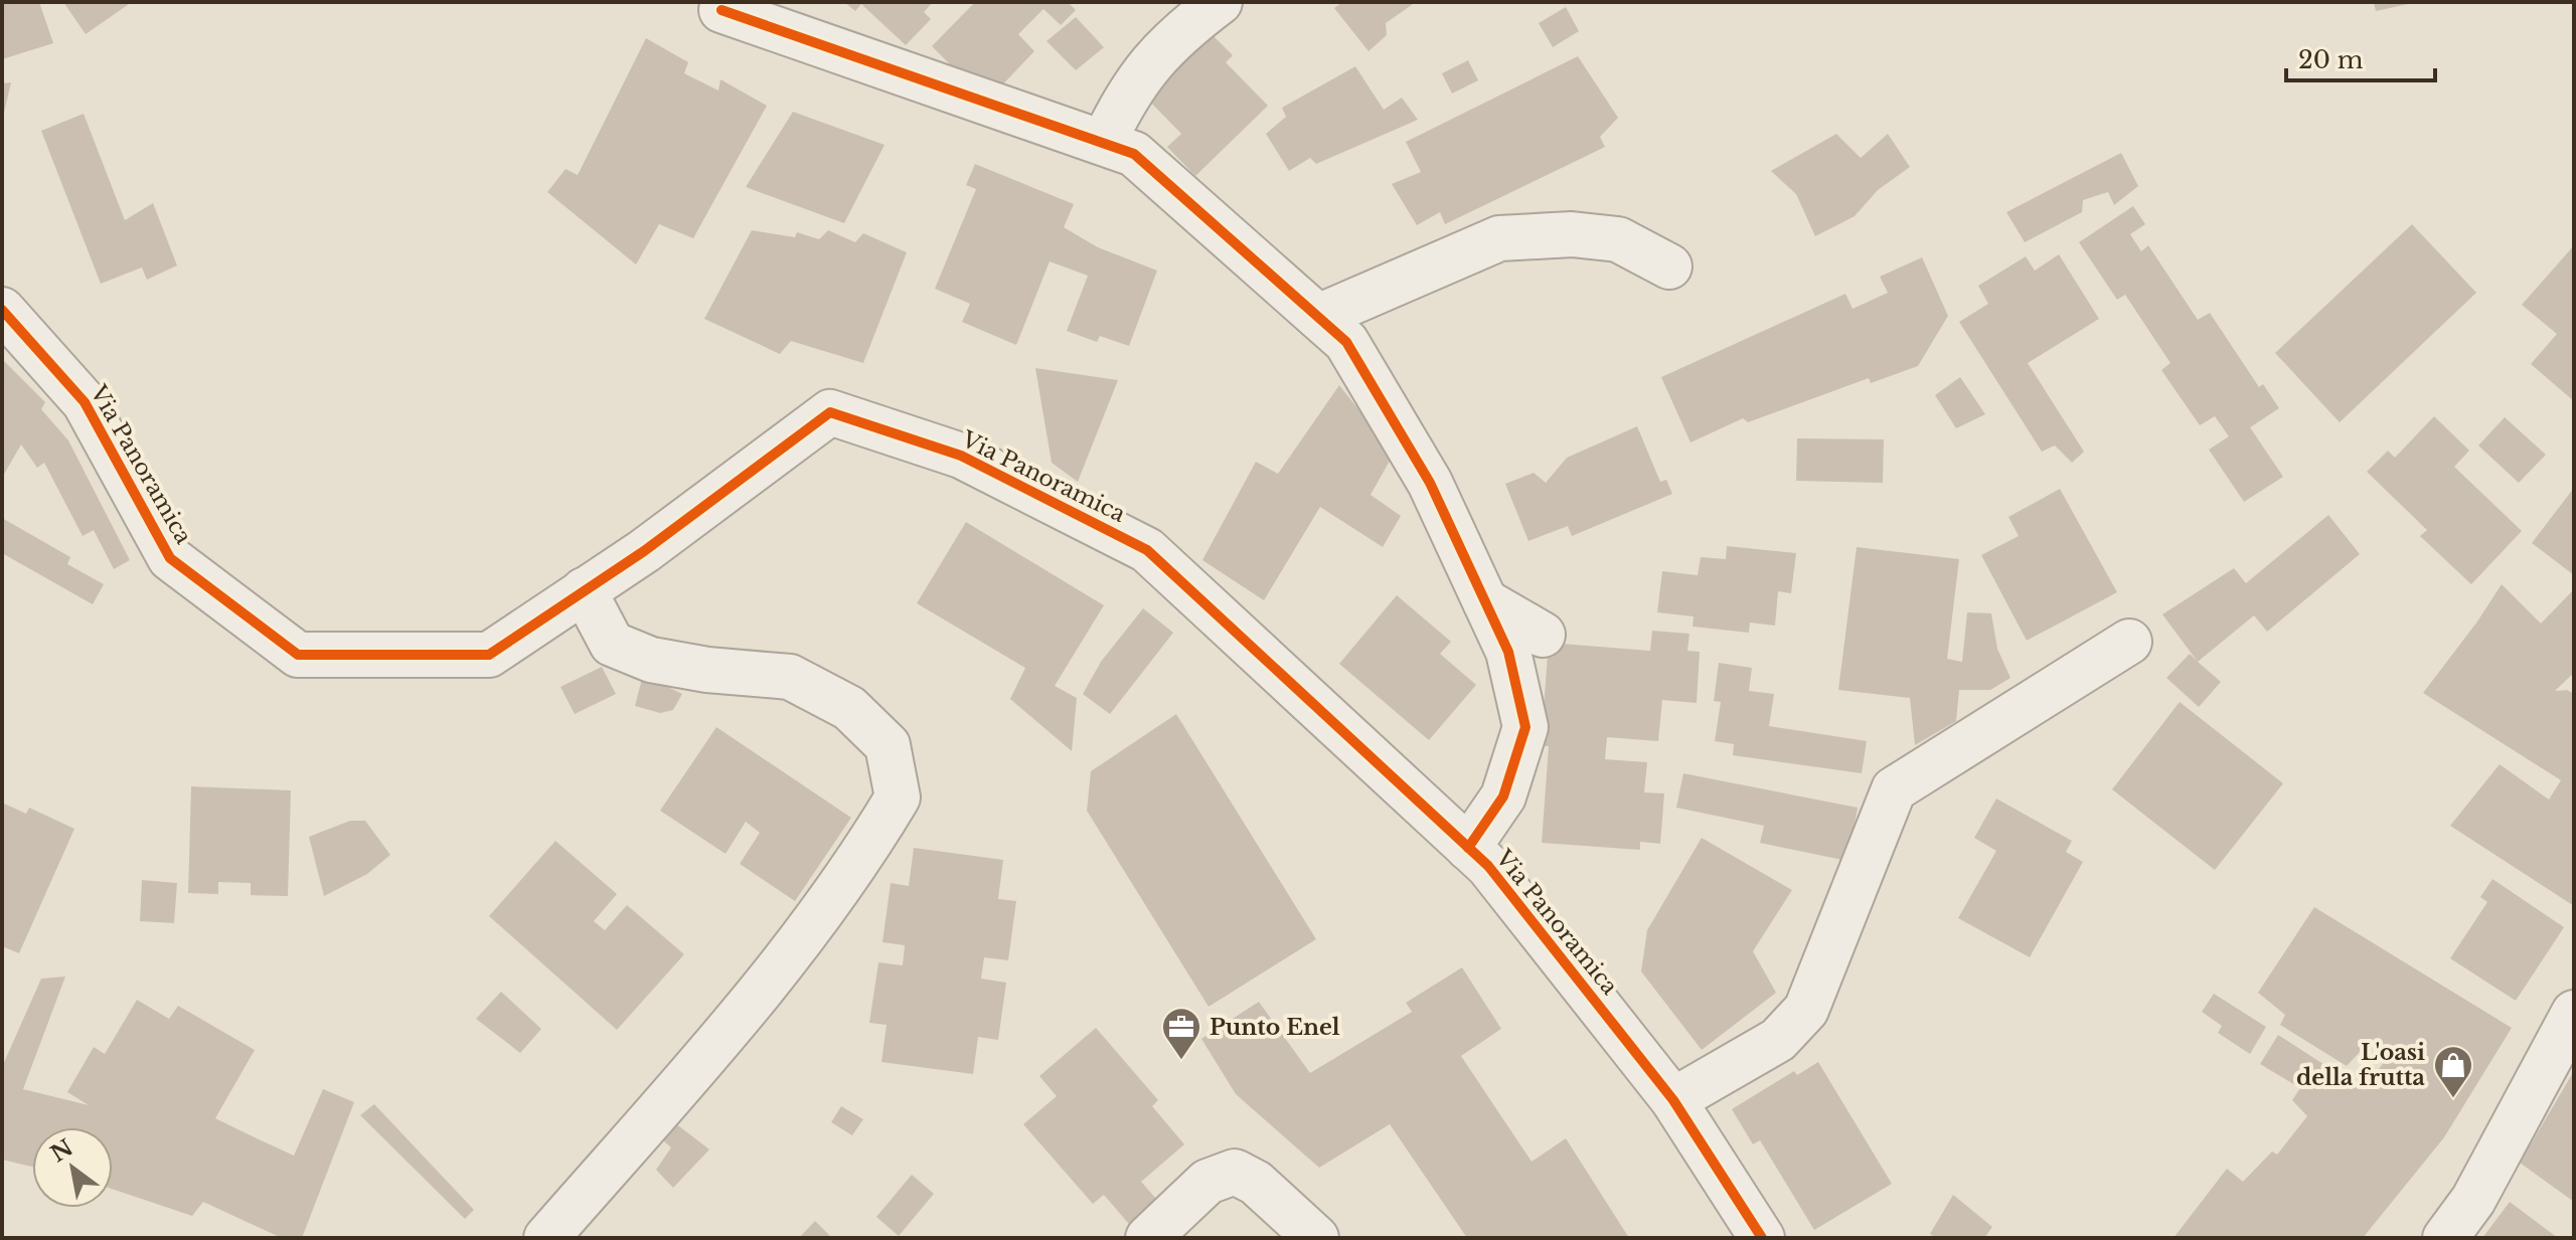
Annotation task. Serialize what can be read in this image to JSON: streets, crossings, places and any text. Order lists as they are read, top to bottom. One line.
{"streets":{"street":["Via Panoramica"]},"places":{"office":["Punto Enel"],"shop":["L'oasi della frutta"]},"scale_bar":"20 m","north":"top left"}
